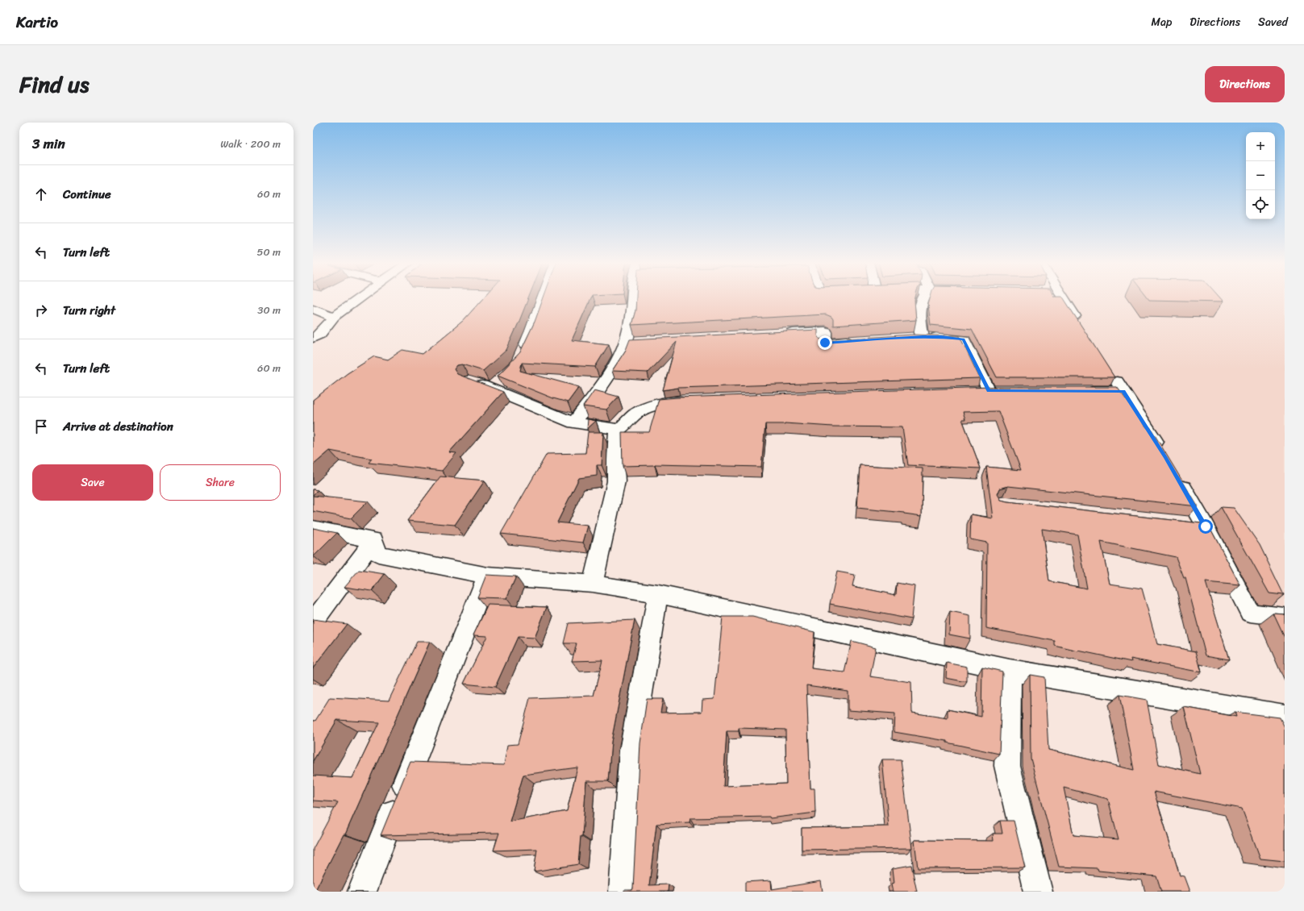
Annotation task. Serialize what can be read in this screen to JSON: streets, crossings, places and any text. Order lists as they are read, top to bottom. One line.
{"page":{"header":"Kartio","nav":["Map","Directions","Saved"],"title":"Find us","buttons":["Directions",["Save","Share"]],"heading":["3 min","Walk · 200 m"],"map_buttons":["+","−"],"list":[["Continue","60 m"],["Turn left","50 m"],["Turn right","30 m"],["Turn left","60 m"],"Arrive at destination"]}}
